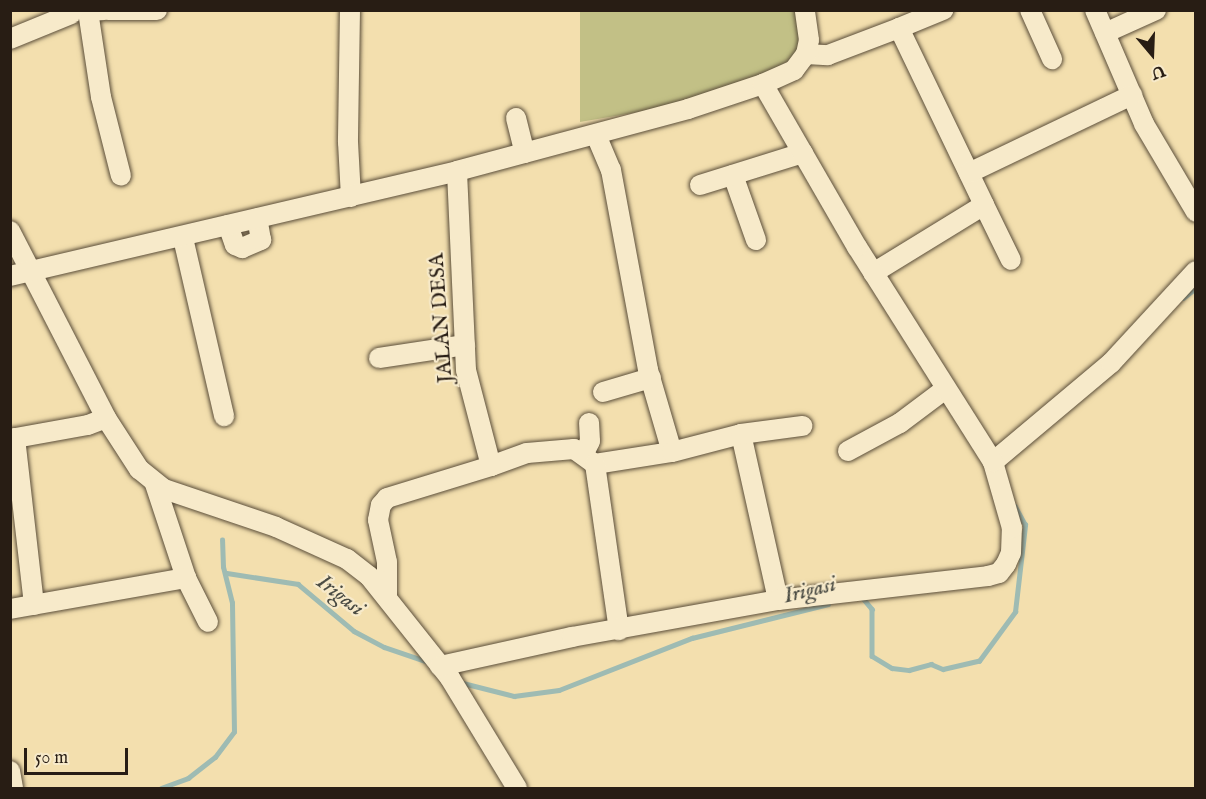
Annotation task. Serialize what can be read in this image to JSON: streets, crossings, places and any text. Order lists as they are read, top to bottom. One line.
{"streets":{"street":["JALAN DESA"]},"water":["Irigasi"],"scale_bar":"50 m","north":"bottom"}
